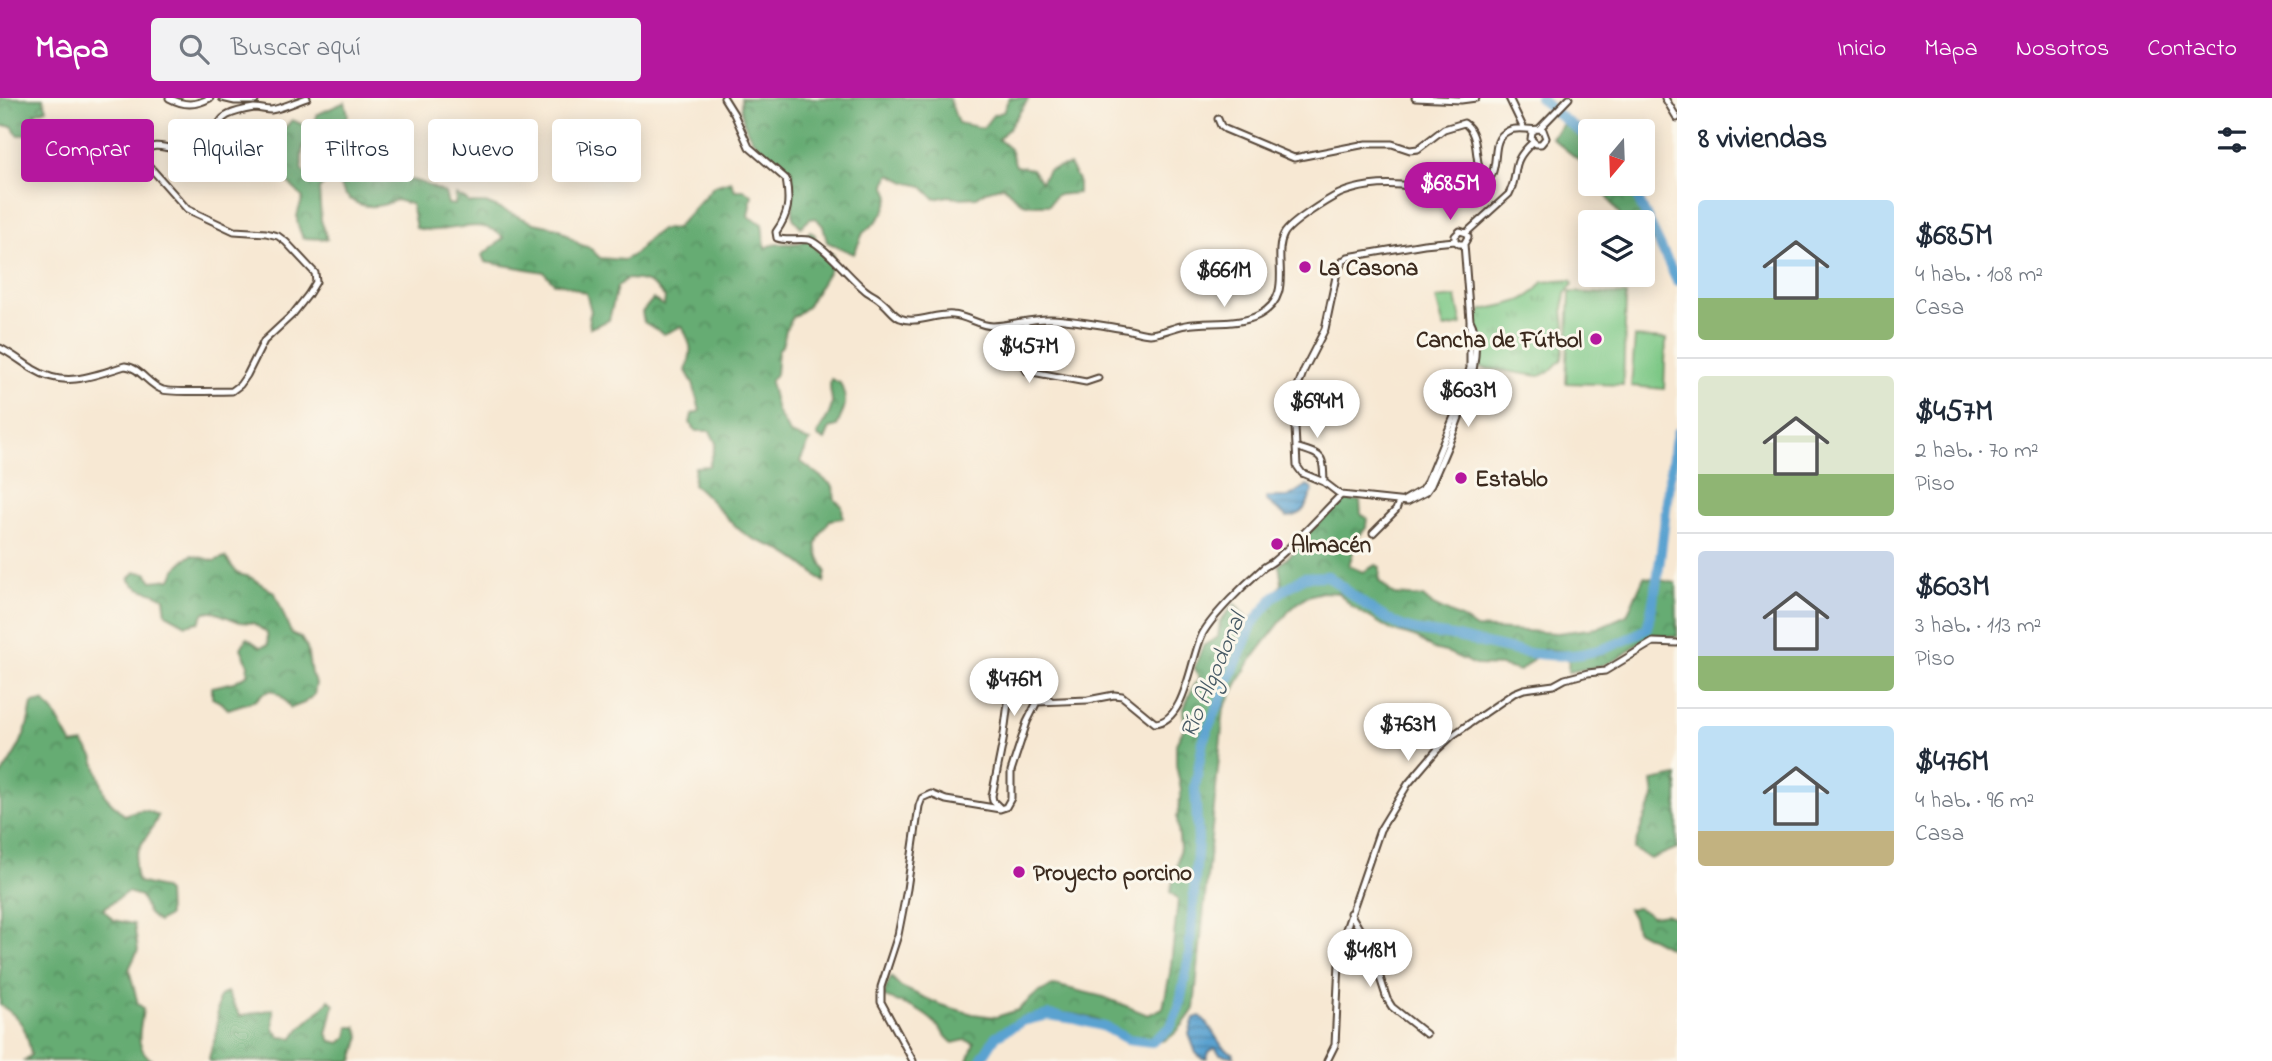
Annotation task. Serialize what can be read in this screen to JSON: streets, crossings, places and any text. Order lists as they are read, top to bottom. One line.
{"water":["Río Algodonal"],"places":["La Casona","Cancha de Fútbol","Establo","Almacén","Proyecto porcino"],"north":"bottom","page":{"header":"Mapa","search":"Buscar aquí","nav":["Inicio","Mapa","Nosotros","Contacto"],"heading":"8 viviendas","chip":["Comprar","Alquilar","Filtros","Nuevo","Piso"],"price":["$685M","$661M","$457M","$603M","$694M","$476M","$763M","$418M"],"list":[{"name":"$685M","note":"4 hab. · 108 m² · Casa"},{"name":"$457M","note":"2 hab. · 70 m² · Piso"},{"name":"$603M","note":"3 hab. · 113 m² · Piso"},{"name":"$476M","note":"4 hab. · 96 m² · Casa"}]}}
